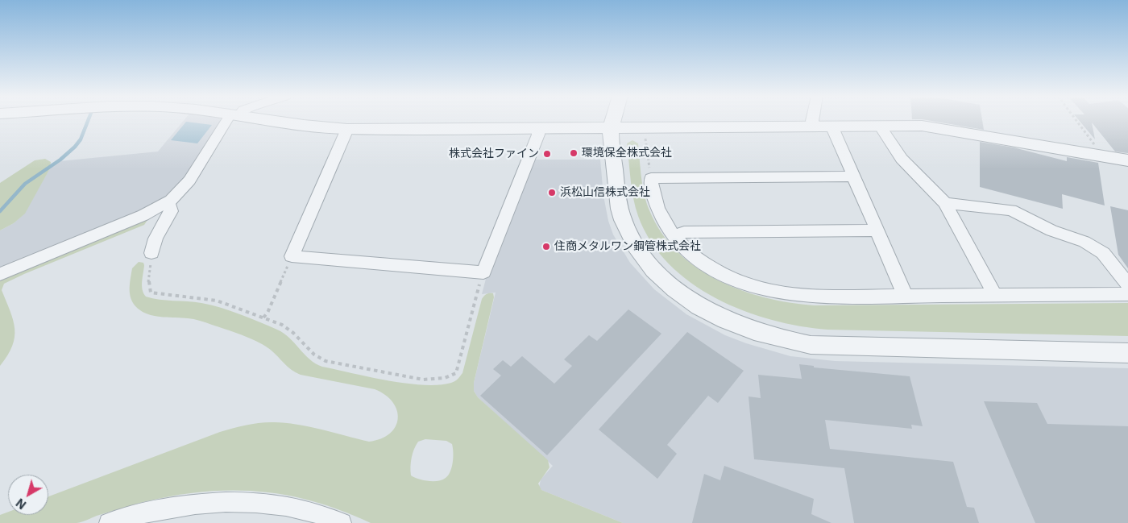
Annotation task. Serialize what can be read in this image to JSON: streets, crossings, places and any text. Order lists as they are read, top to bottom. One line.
{"places":["環境保全株式会社","株式会社ファイン","浜松山信株式会社","住商メタルワン鋼管株式会社"],"north":"bottom left"}
